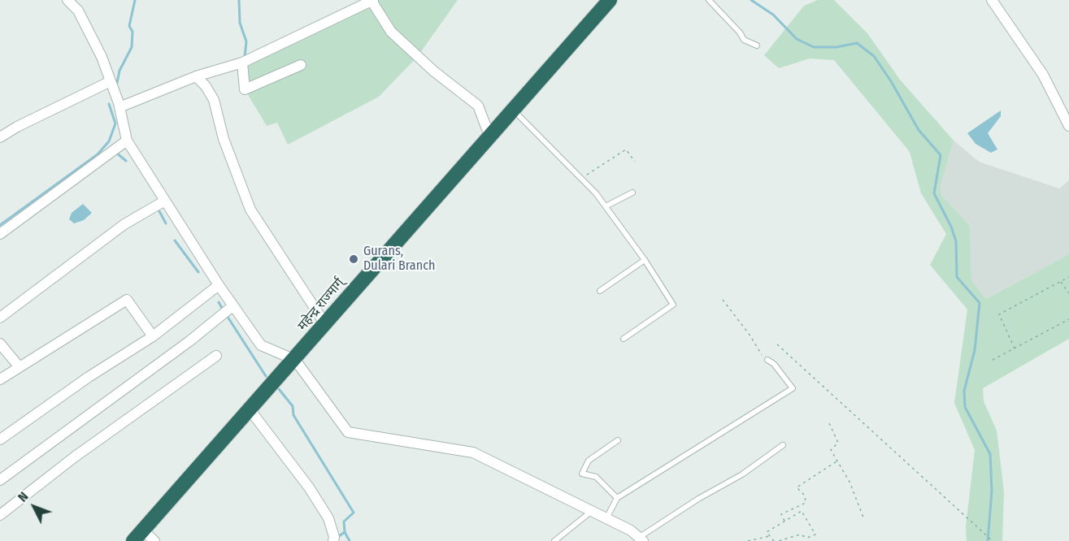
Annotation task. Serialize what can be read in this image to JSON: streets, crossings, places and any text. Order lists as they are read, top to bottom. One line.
{"streets":{"highway":["महेन्द्र राज्मार्ग्"]},"places":["Gurans, Dulari Branch"],"north":"top left"}
